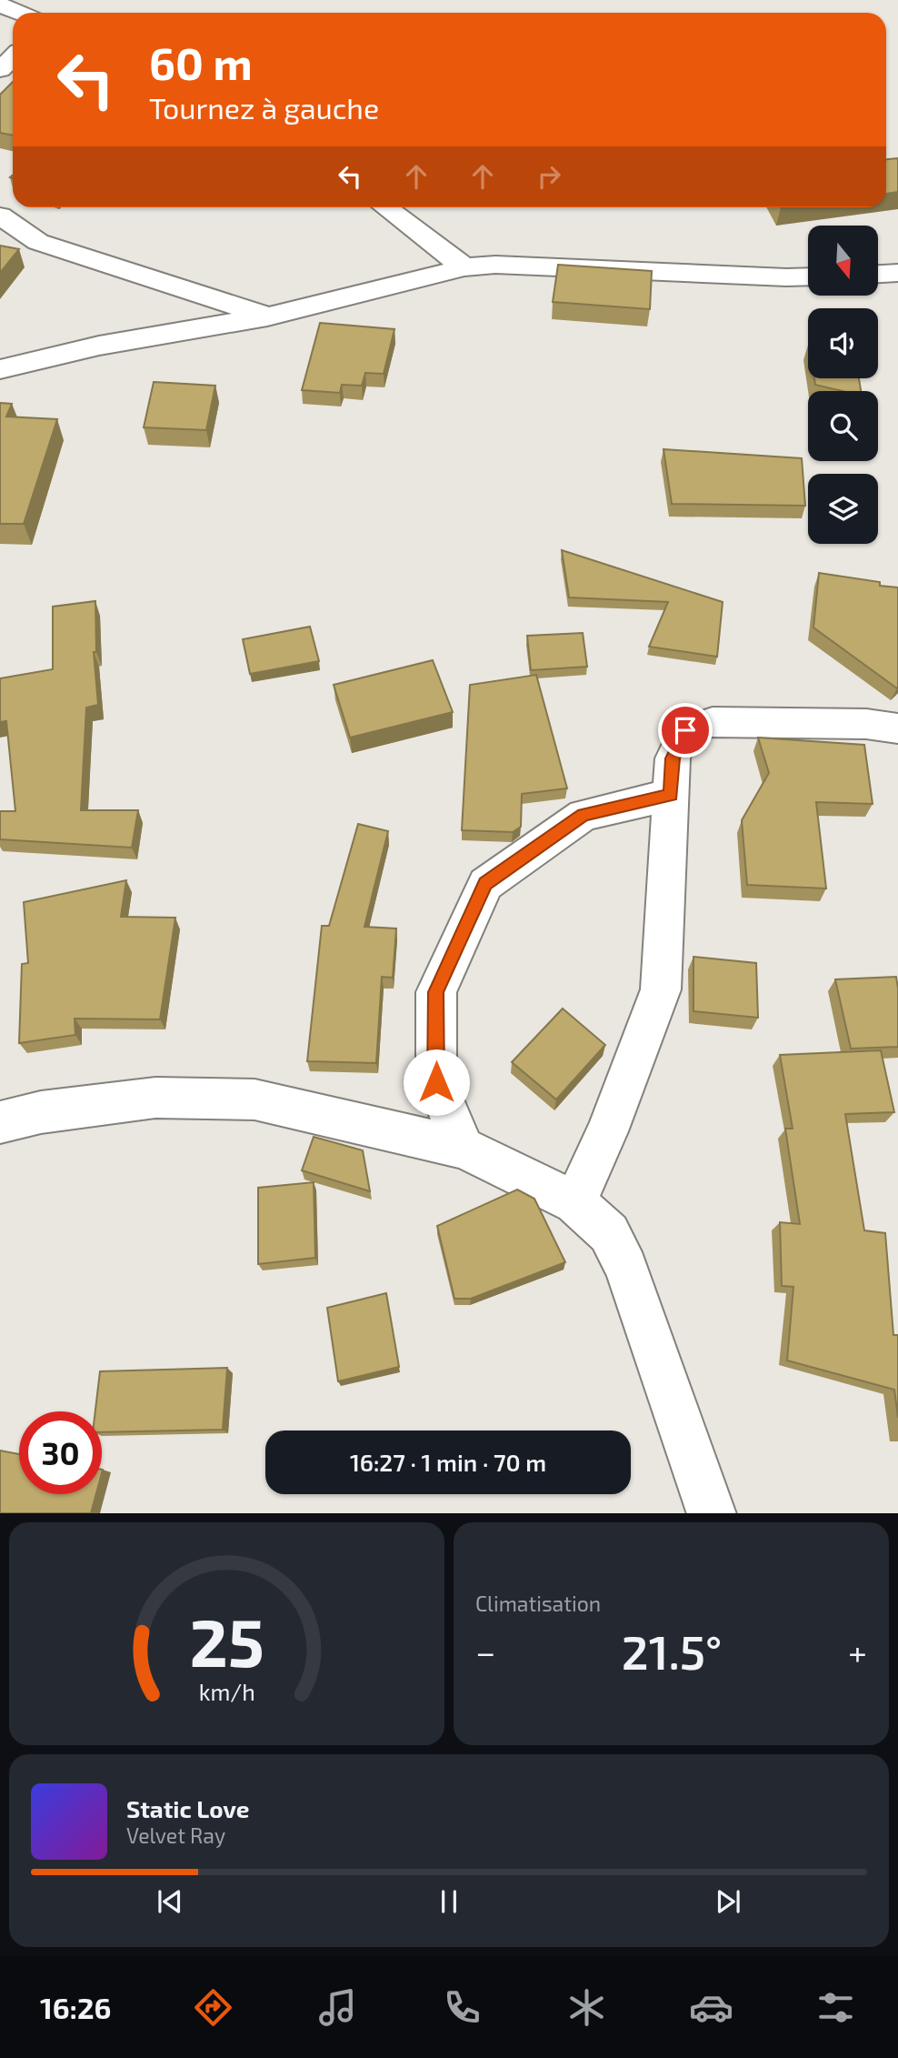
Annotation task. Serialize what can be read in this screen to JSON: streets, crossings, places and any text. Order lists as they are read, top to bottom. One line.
{"north":"bottom","page":{"turn":["60 m","Tournez à gauche"],"limit":"30","trip":"16:27 · 1 min · 70 m","tile":"Climatisation","heat":["−","21.5°","+"],"song":["Static Love","Velvet Ray"],"tabs":"16:26","gauge":["25","km/h"]}}
